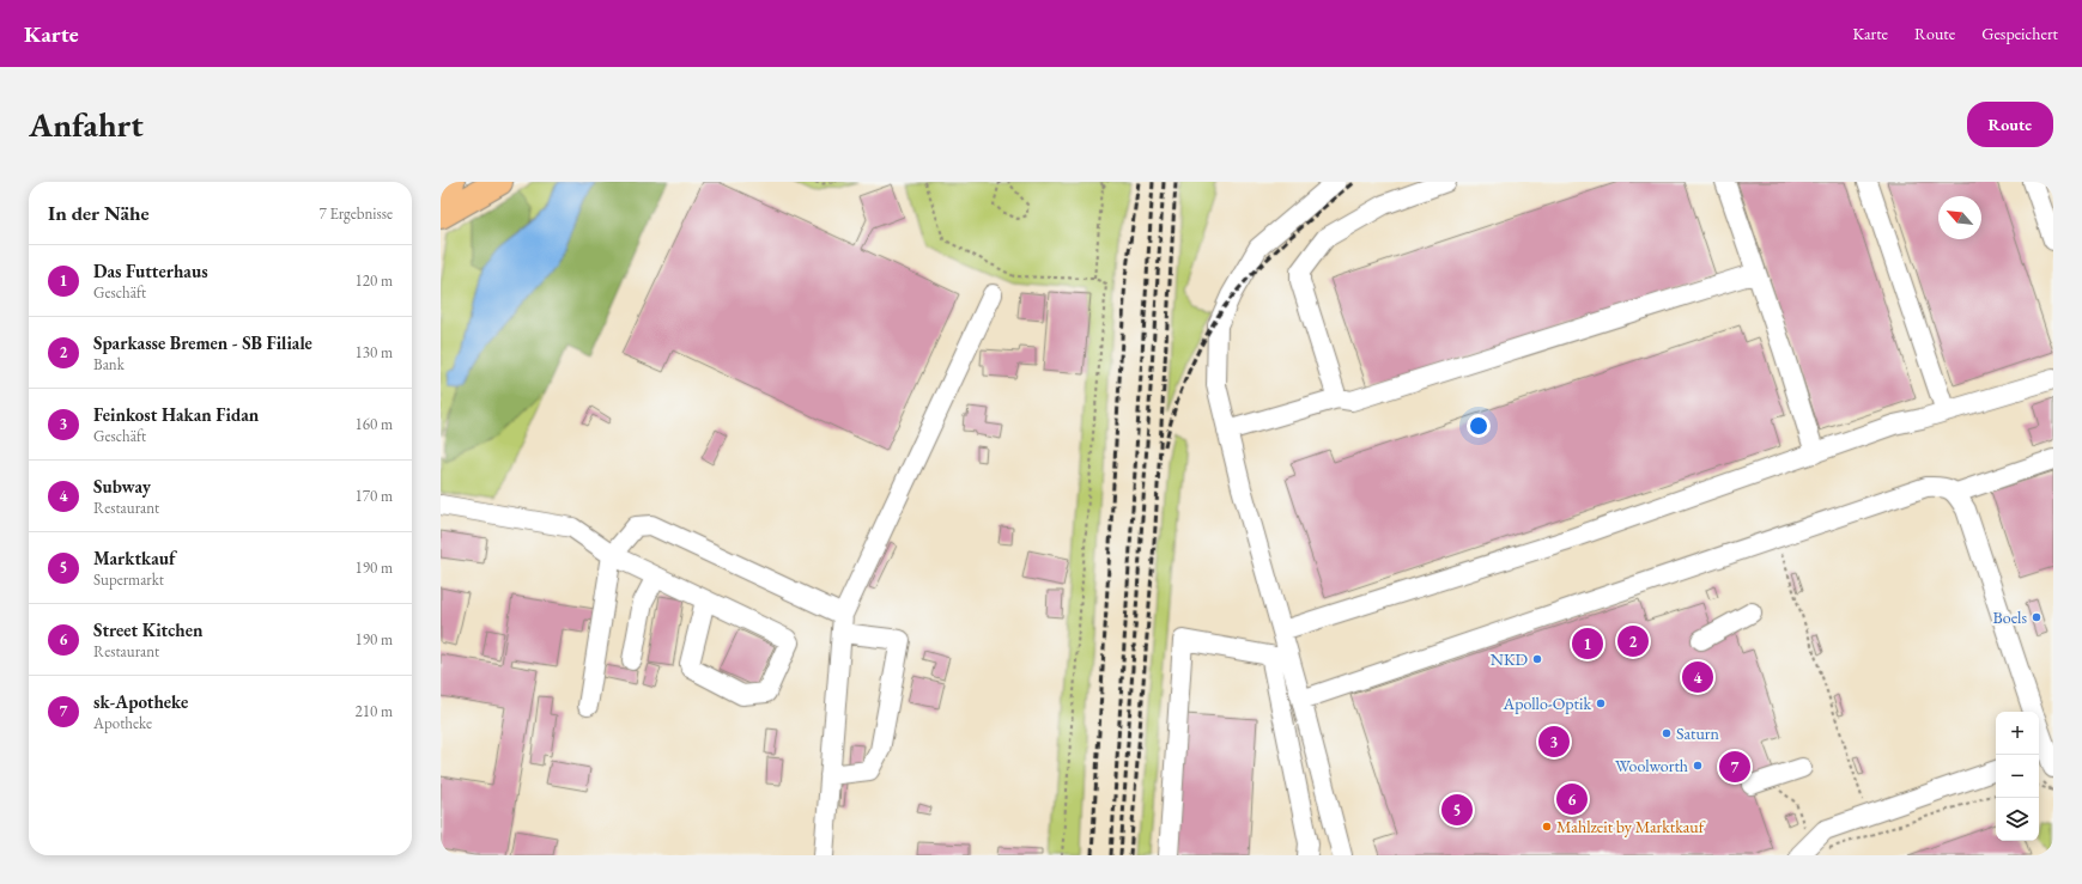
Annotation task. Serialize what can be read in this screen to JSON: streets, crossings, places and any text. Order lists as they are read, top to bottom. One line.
{"places":["Boels","NKD","Apollo-Optik","Saturn","Woolworth","Mahlzeit by Marktkauf"],"north":"top left","page":{"header":"Karte","nav":["Karte","Route","Gespeichert"],"buttons":"Route","title":"Anfahrt","heading":["In der Nähe","7 Ergebnisse"],"list":[{"mark":"1","name":"Das Futterhaus","note":"Geschäft","value":"120 m"},{"mark":"2","name":"Sparkasse Bremen - SB Filiale","note":"Bank","value":"130 m"},{"mark":"3","name":"Feinkost Hakan Fidan","note":"Geschäft","value":"160 m"},{"mark":"4","name":"Subway","note":"Restaurant","value":"170 m"},{"mark":"5","name":"Marktkauf","note":"Supermarkt","value":"190 m"},{"mark":"6","name":"Street Kitchen","note":"Restaurant","value":"190 m"},{"mark":"7","name":"sk-Apotheke","note":"Apotheke","value":"210 m"}],"pins":["2","1","4","3","7","6","5"],"map_buttons":["+","−"]}}
